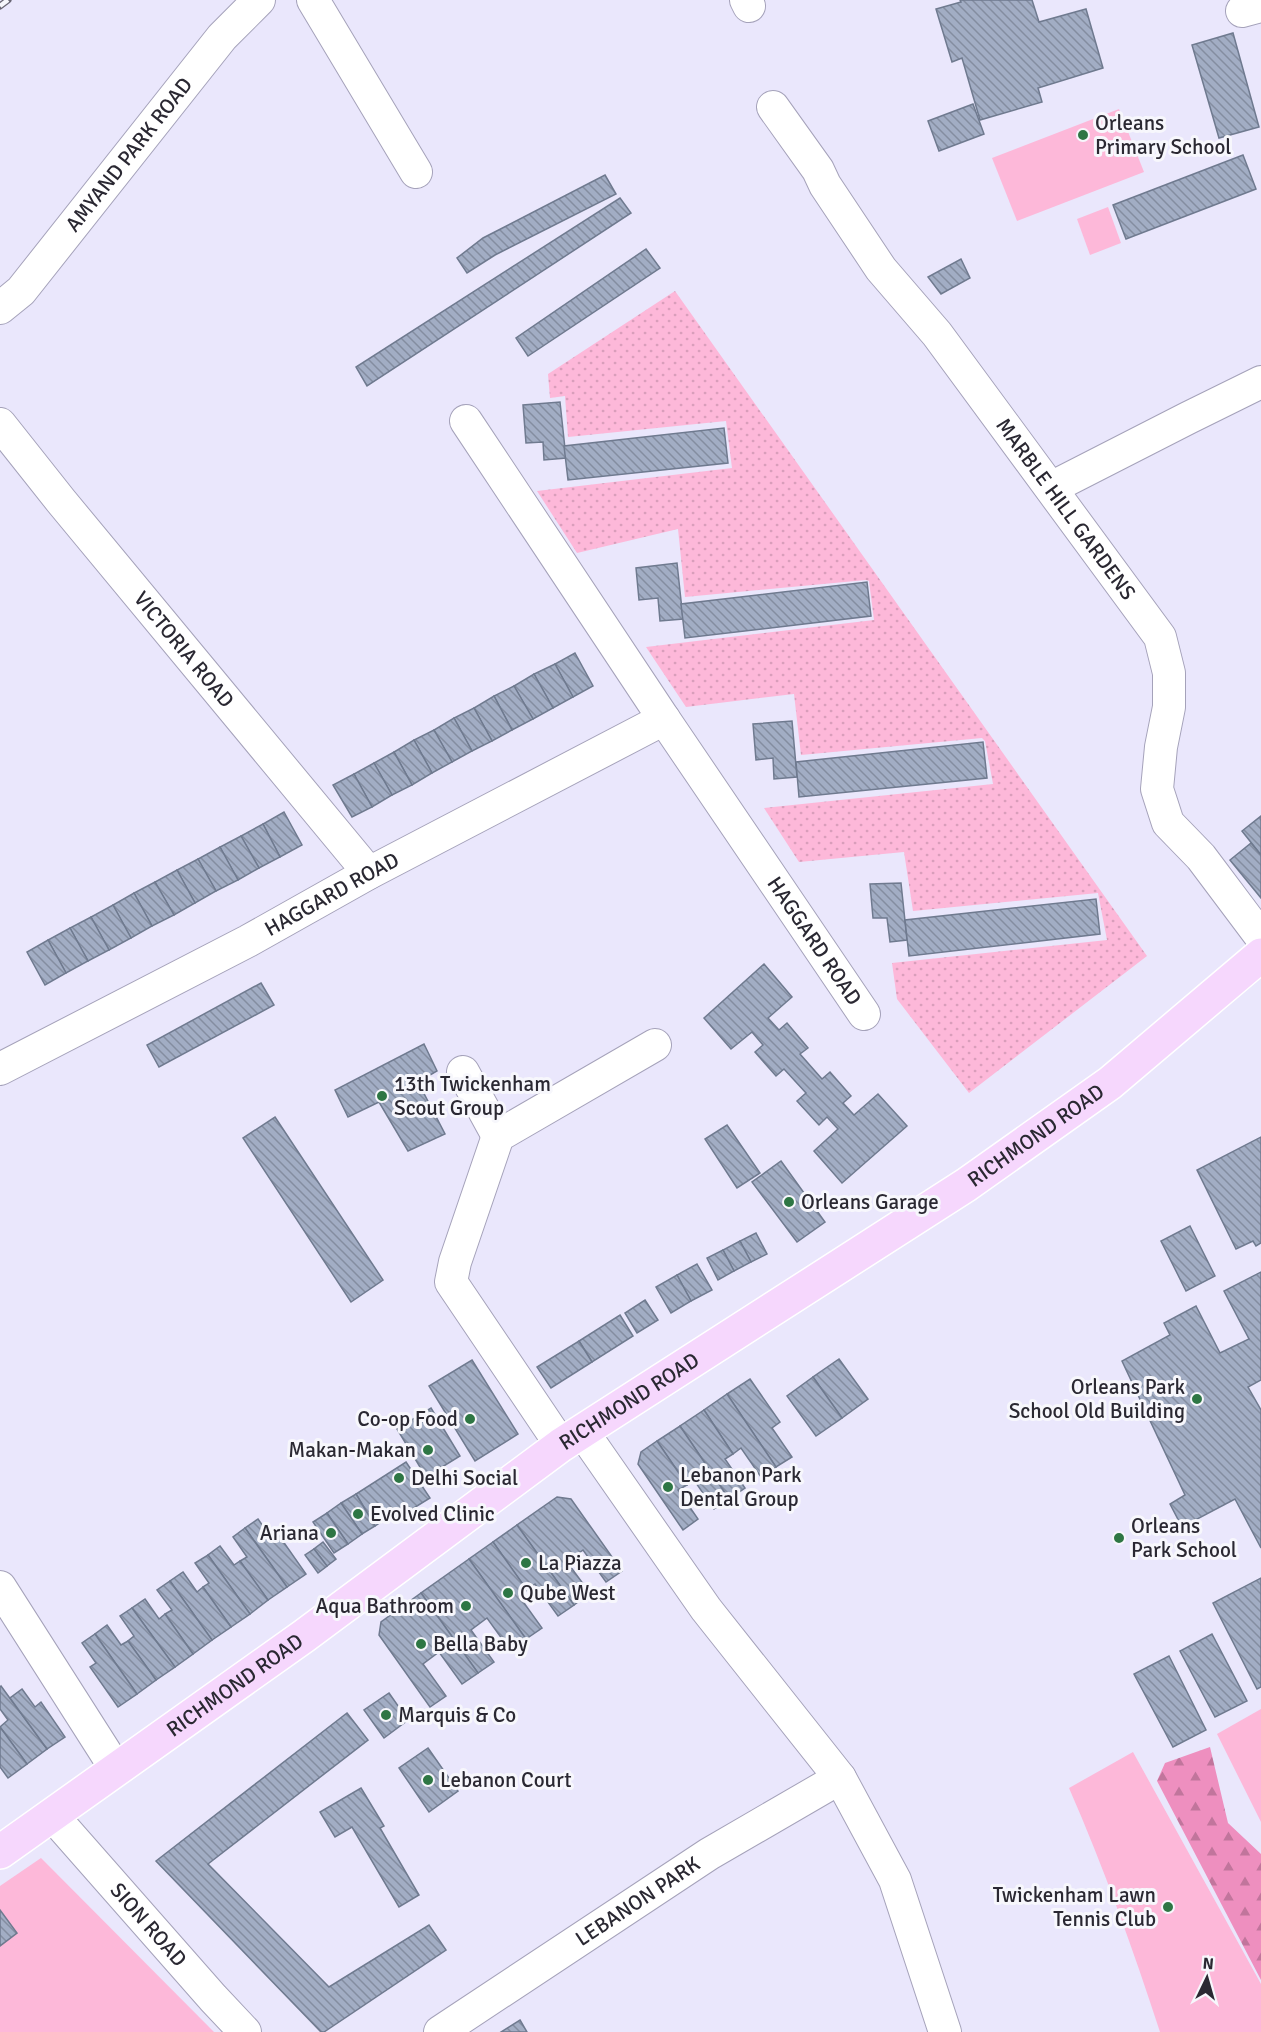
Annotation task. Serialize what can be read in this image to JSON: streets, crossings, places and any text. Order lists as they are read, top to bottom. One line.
{"streets":{"main road":["RICHMOND ROAD"],"street":["AMYAND PARK ROAD","MARBLE HILL GARDENS","VICTORIA ROAD","HAGGARD ROAD","LEBANON PARK","SION ROAD"]},"crossings":[["VICTORIA ROAD","HAGGARD ROAD"],["RICHMOND ROAD","SION ROAD"]],"places":["Orleans Primary School","13th Twickenham Scout Group","Orleans Garage","Orleans Park School Old Building","Co-op Food","Makan-Makan","Delhi Social","Lebanon Park Dental Group","Evolved Clinic","Ariana","Orleans Park School","La Piazza","Qube West","Aqua Bathroom","Bella Baby","Marquis & Co","Lebanon Court","Twickenham Lawn Tennis Club"],"north":"top"}
